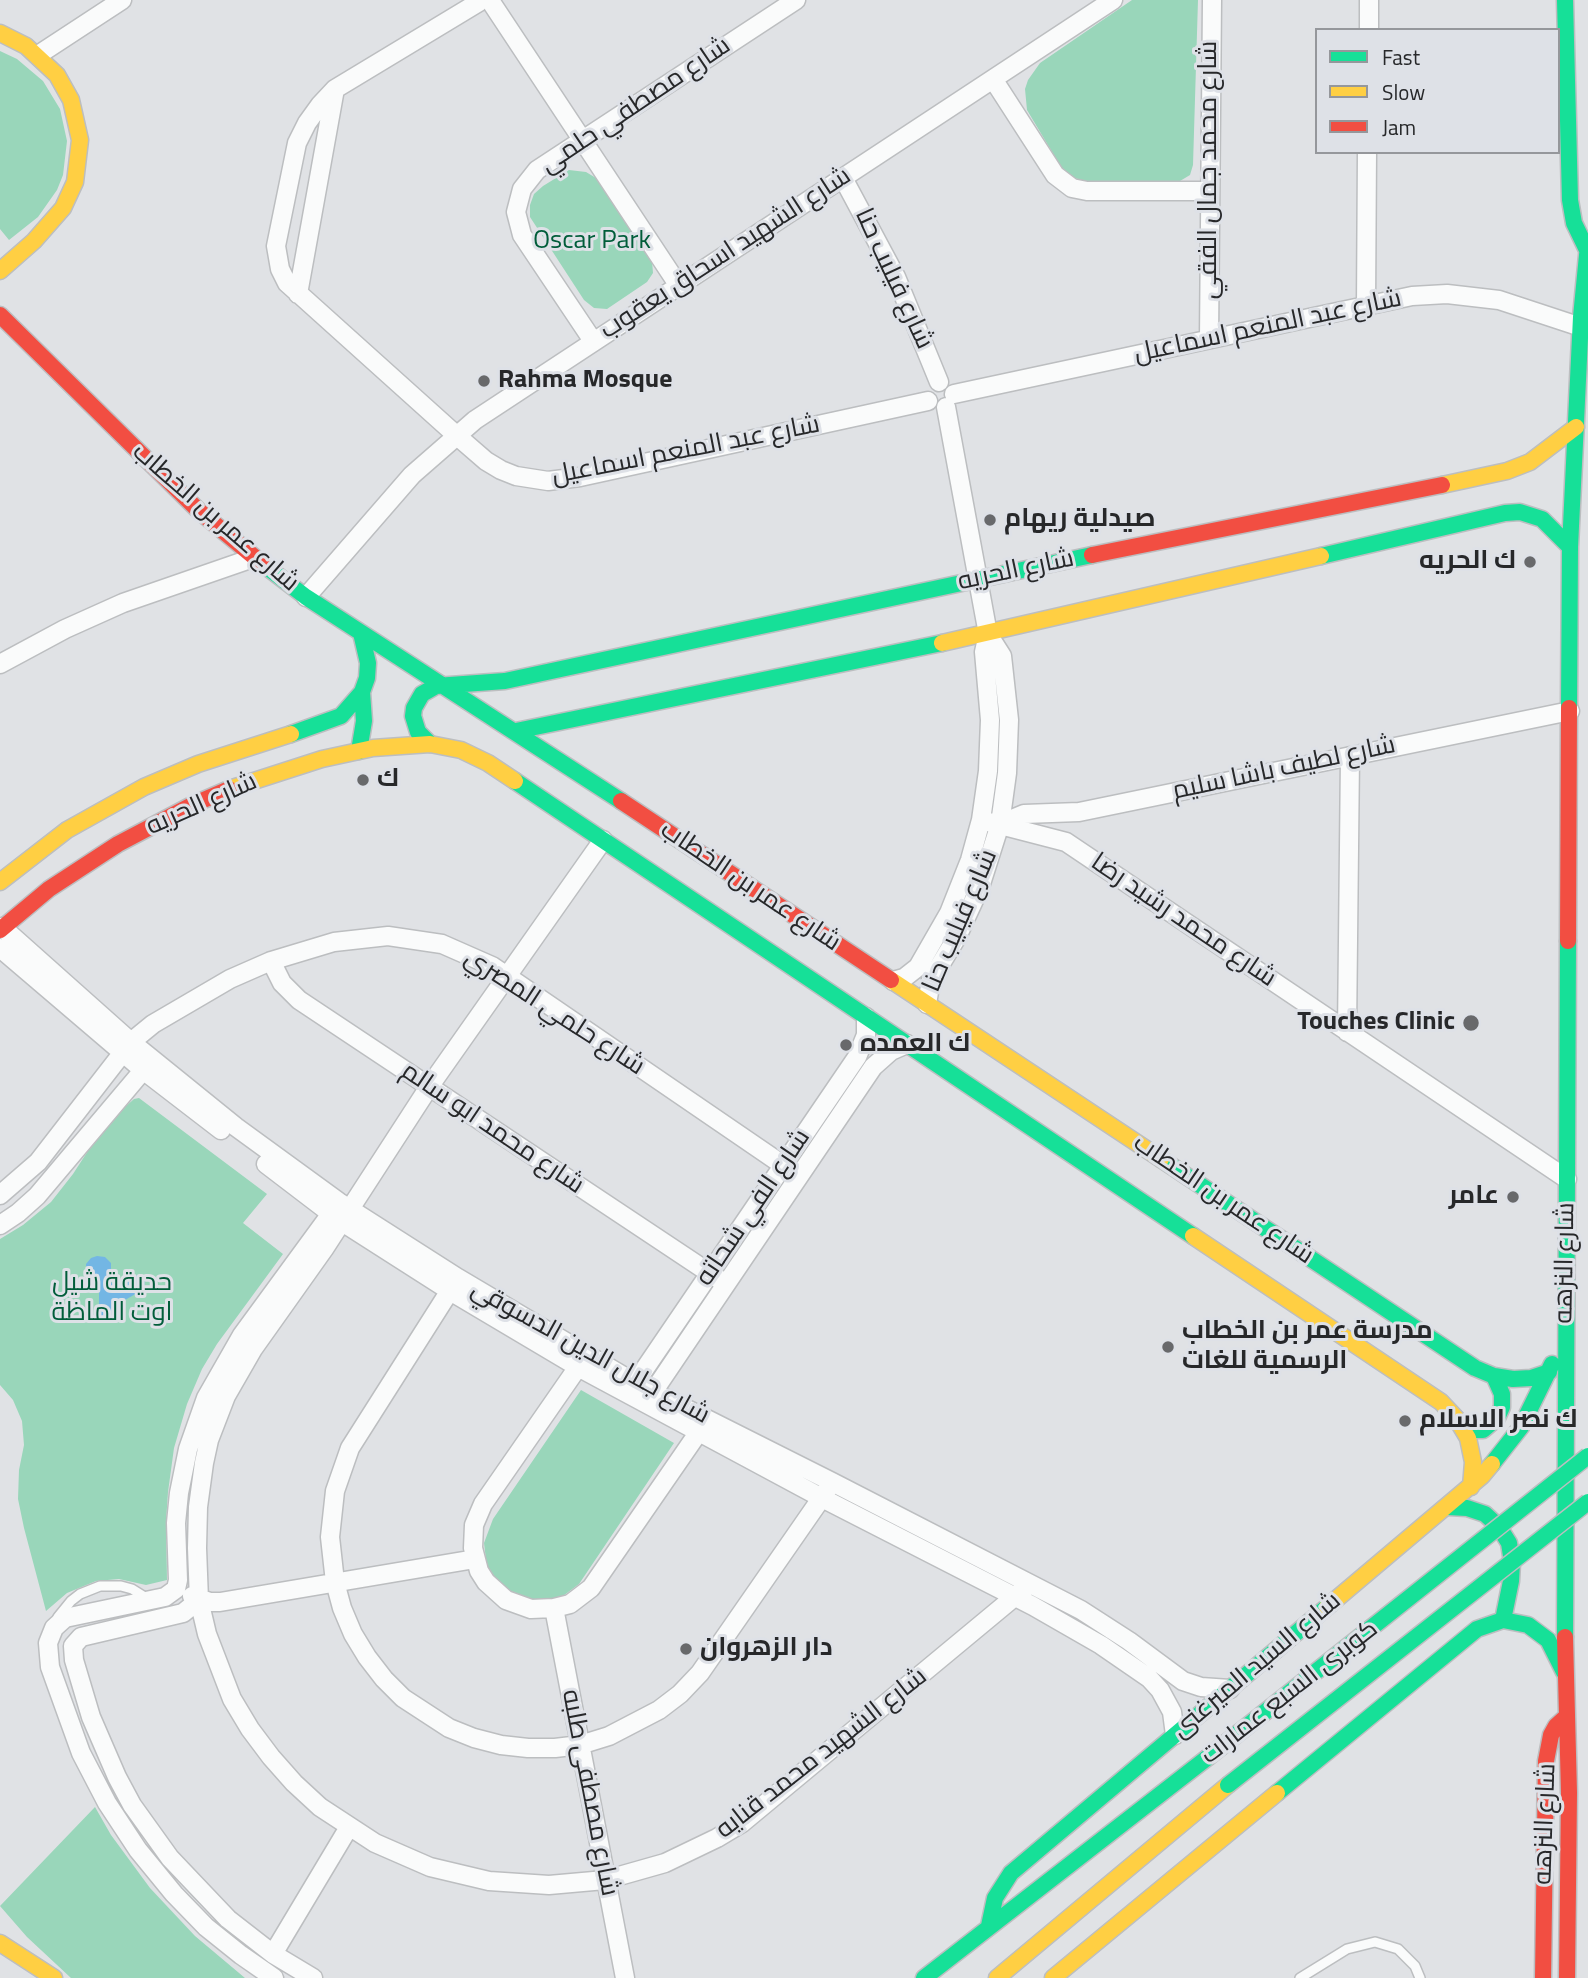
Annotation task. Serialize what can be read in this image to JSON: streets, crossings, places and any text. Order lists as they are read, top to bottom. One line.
{"streets":{"street":["شارع مصطفي حلمي","شارع محمد جمال الفقي","شارع الشهيد اسحاق يعقوب","شارع فيليب حنا","شارع عبد المنعم اسماعيل","شارع عمر بن الخطاب","شارع الحريه","شارع لطيف باشا سليم","شارع محمد رشيد رضا","شارع حلمي المصري","شارع محمد ابو سالم","شارع الفي شحاته","شارع النزهه","شارع جلال الدين الدسوقي","شارع السيد الميرغنى","كوبرى السبع عمارات","شارع الشهيد محمد قنايه","شارع مصطفى طلبه"]},"crossings":[["شارع مصطفي حلمي","شارع الشهيد اسحاق يعقوب"],["شارع محمد جمال الفقي","شارع عبد المنعم اسماعيل"],["شارع الشهيد اسحاق يعقوب","شارع فيليب حنا"],["شارع الشهيد اسحاق يعقوب","شارع عبد المنعم اسماعيل"],["شارع الشهيد اسحاق يعقوب","شارع عمر بن الخطاب"],["شارع فيليب حنا","شارع عبد المنعم اسماعيل"],["شارع فيليب حنا","شارع عمر بن الخطاب"],["شارع فيليب حنا","شارع الحريه"],["شارع فيليب حنا","شارع لطيف باشا سليم"],["شارع فيليب حنا","شارع محمد رشيد رضا"],["شارع عبد المنعم اسماعيل","شارع النزهه"],["شارع عمر بن الخطاب","شارع الحريه"],["شارع عمر بن الخطاب","شارع الفي شحاته"],["شارع عمر بن الخطاب","شارع السيد الميرغنى"],["شارع الحريه","شارع النزهه"],["شارع الحريه","شارع جلال الدين الدسوقي"],["شارع لطيف باشا سليم","شارع محمد رشيد رضا"],["شارع لطيف باشا سليم","شارع النزهه"],["شارع محمد رشيد رضا","شارع النزهه"],["شارع حلمي المصري","شارع محمد ابو سالم"],["شارع حلمي المصري","شارع الفي شحاته"],["شارع حلمي المصري","شارع جلال الدين الدسوقي"],["شارع محمد ابو سالم","شارع الفي شحاته"],["شارع الفي شحاته","شارع جلال الدين الدسوقي"],["شارع النزهه","شارع السيد الميرغنى"],["شارع جلال الدين الدسوقي","شارع السيد الميرغنى"],["شارع جلال الدين الدسوقي","شارع الشهيد محمد قنايه"],["شارع السيد الميرغنى","كوبرى السبع عمارات"],["شارع الشهيد محمد قنايه","شارع مصطفى طلبه"]],"parks":["Oscar Park","حديقة شيل اوت الماظة"],"places":["Rahma Mosque","صيدلية ريهام","ك الحريه","ك","Touches Clinic","ك العمده","عامر","مدرسة عمر بن الخطاب الرسمية للغات","ك نصر الاسلام","دار الزهروان"],"legend":["Fast","Slow","Jam"]}
